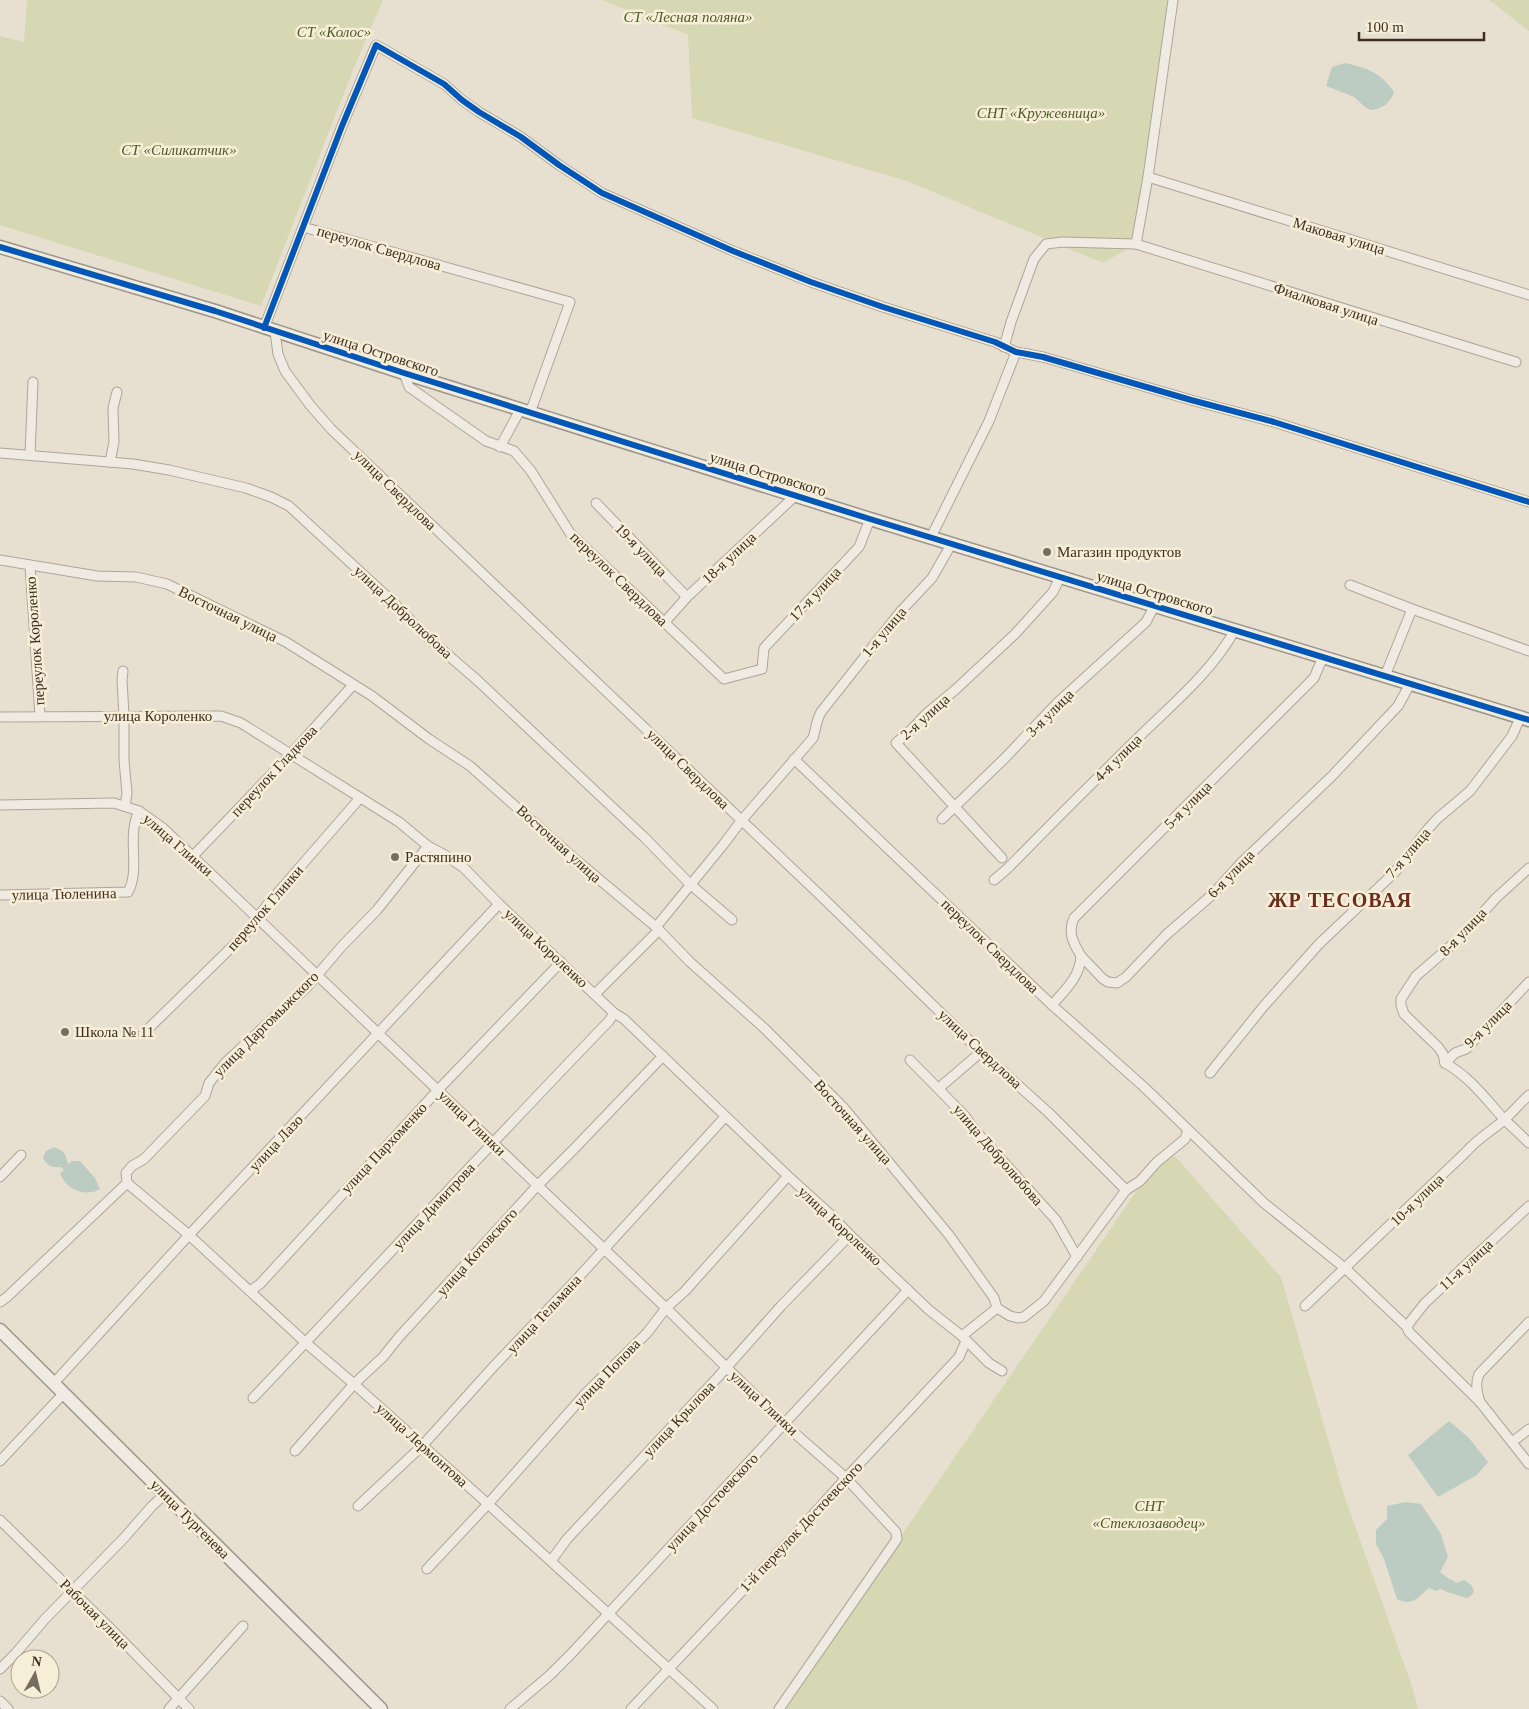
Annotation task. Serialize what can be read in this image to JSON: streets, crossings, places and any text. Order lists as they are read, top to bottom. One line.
{"streets":{"street":["Маковая улица","переулок Свердлова","Фиалковая улица","улица Островского","улица Свердлова","19-я улица","18-я улица","17-я улица","улица Добролюбова","Восточная улица","1-я улица","переулок Короленко","3-я улица","улица Короленко","2-я улица","4-я улица","переулок Гладкова","5-я улица","улица Глинки","7-я улица","6-я улица","улица Тюленина","переулок Глинки","8-я улица","улица Даргомыжского","9-я улица","улица Лазо","улица Пархоменко","10-я улица","улица Димитрова","улица Котовского","11-я улица","улица Тельмана","улица Попова","улица Крылова","улица Лермонтова","улица Достоевского","улица Тургенева","1-й переулок Достоевского","Рабочая улица"]},"crossings":[["переулок Свердлова","улица Островского"],["переулок Свердлова","18-я улица"],["переулок Свердлова","17-я улица"],["переулок Свердлова","1-я улица"],["переулок Свердлова","10-я улица"],["переулок Свердлова","11-я улица"],["улица Островского","улица Свердлова"],["улица Островского","18-я улица"],["улица Островского","17-я улица"],["улица Островского","1-я улица"],["улица Островского","3-я улица"],["улица Островского","2-я улица"],["улица Островского","4-я улица"],["улица Островского","5-я улица"],["улица Островского","7-я улица"],["улица Островского","6-я улица"],["улица Свердлова","1-я улица"],["19-я улица","18-я улица"],["улица Добролюбова","1-я улица"],["Восточная улица","1-я улица"],["Восточная улица","переулок Короленко"],["Восточная улица","переулок Гладкова"],["Восточная улица","1-й переулок Достоевского"],["1-я улица","улица Короленко"],["переулок Короленко","улица Короленко"],["3-я улица","2-я улица"],["улица Короленко","переулок Гладкова"],["улица Короленко","переулок Глинки"],["улица Короленко","улица Даргомыжского"],["улица Короленко","улица Лазо"],["улица Короленко","улица Пархоменко"],["улица Короленко","улица Димитрова"],["улица Короленко","улица Котовского"],["улица Короленко","улица Тельмана"],["улица Короленко","улица Попова"],["улица Короленко","улица Крылова"],["улица Короленко","улица Достоевского"],["улица Короленко","1-й переулок Достоевского"],["переулок Гладкова","улица Глинки"],["5-я улица","6-я улица"],["улица Глинки","улица Тюленина"],["улица Глинки","переулок Глинки"],["улица Глинки","улица Даргомыжского"],["улица Глинки","улица Лазо"],["улица Глинки","улица Пархоменко"],["улица Глинки","улица Димитрова"],["улица Глинки","улица Котовского"],["улица Глинки","улица Тельмана"],["улица Глинки","улица Попова"],["улица Глинки","улица Крылова"],["улица Глинки","улица Достоевского"],["улица Глинки","1-й переулок Достоевского"],["8-я улица","9-я улица"],["улица Даргомыжского","улица Лермонтова"],["улица Лазо","улица Лермонтова"],["улица Лазо","улица Тургенева"],["улица Пархоменко","улица Лермонтова"],["улица Димитрова","улица Лермонтова"],["улица Котовского","улица Лермонтова"],["улица Тельмана","улица Лермонтова"],["улица Попова","улица Лермонтова"],["улица Крылова","улица Лермонтова"],["улица Лермонтова","улица Достоевского"],["улица Лермонтова","1-й переулок Достоевского"]],"districts":["ЖР ТЕСОВАЯ"],"parks":["СТ «Лесная поляна»","СТ «Колос»","СНТ «Кружевница»","СТ «Силикатчик»","СНТ «Стеклозаводец»"],"places":["Магазин продуктов","Растяпино","Школа № 11"],"scale_bar":"100 m","north":"top"}
